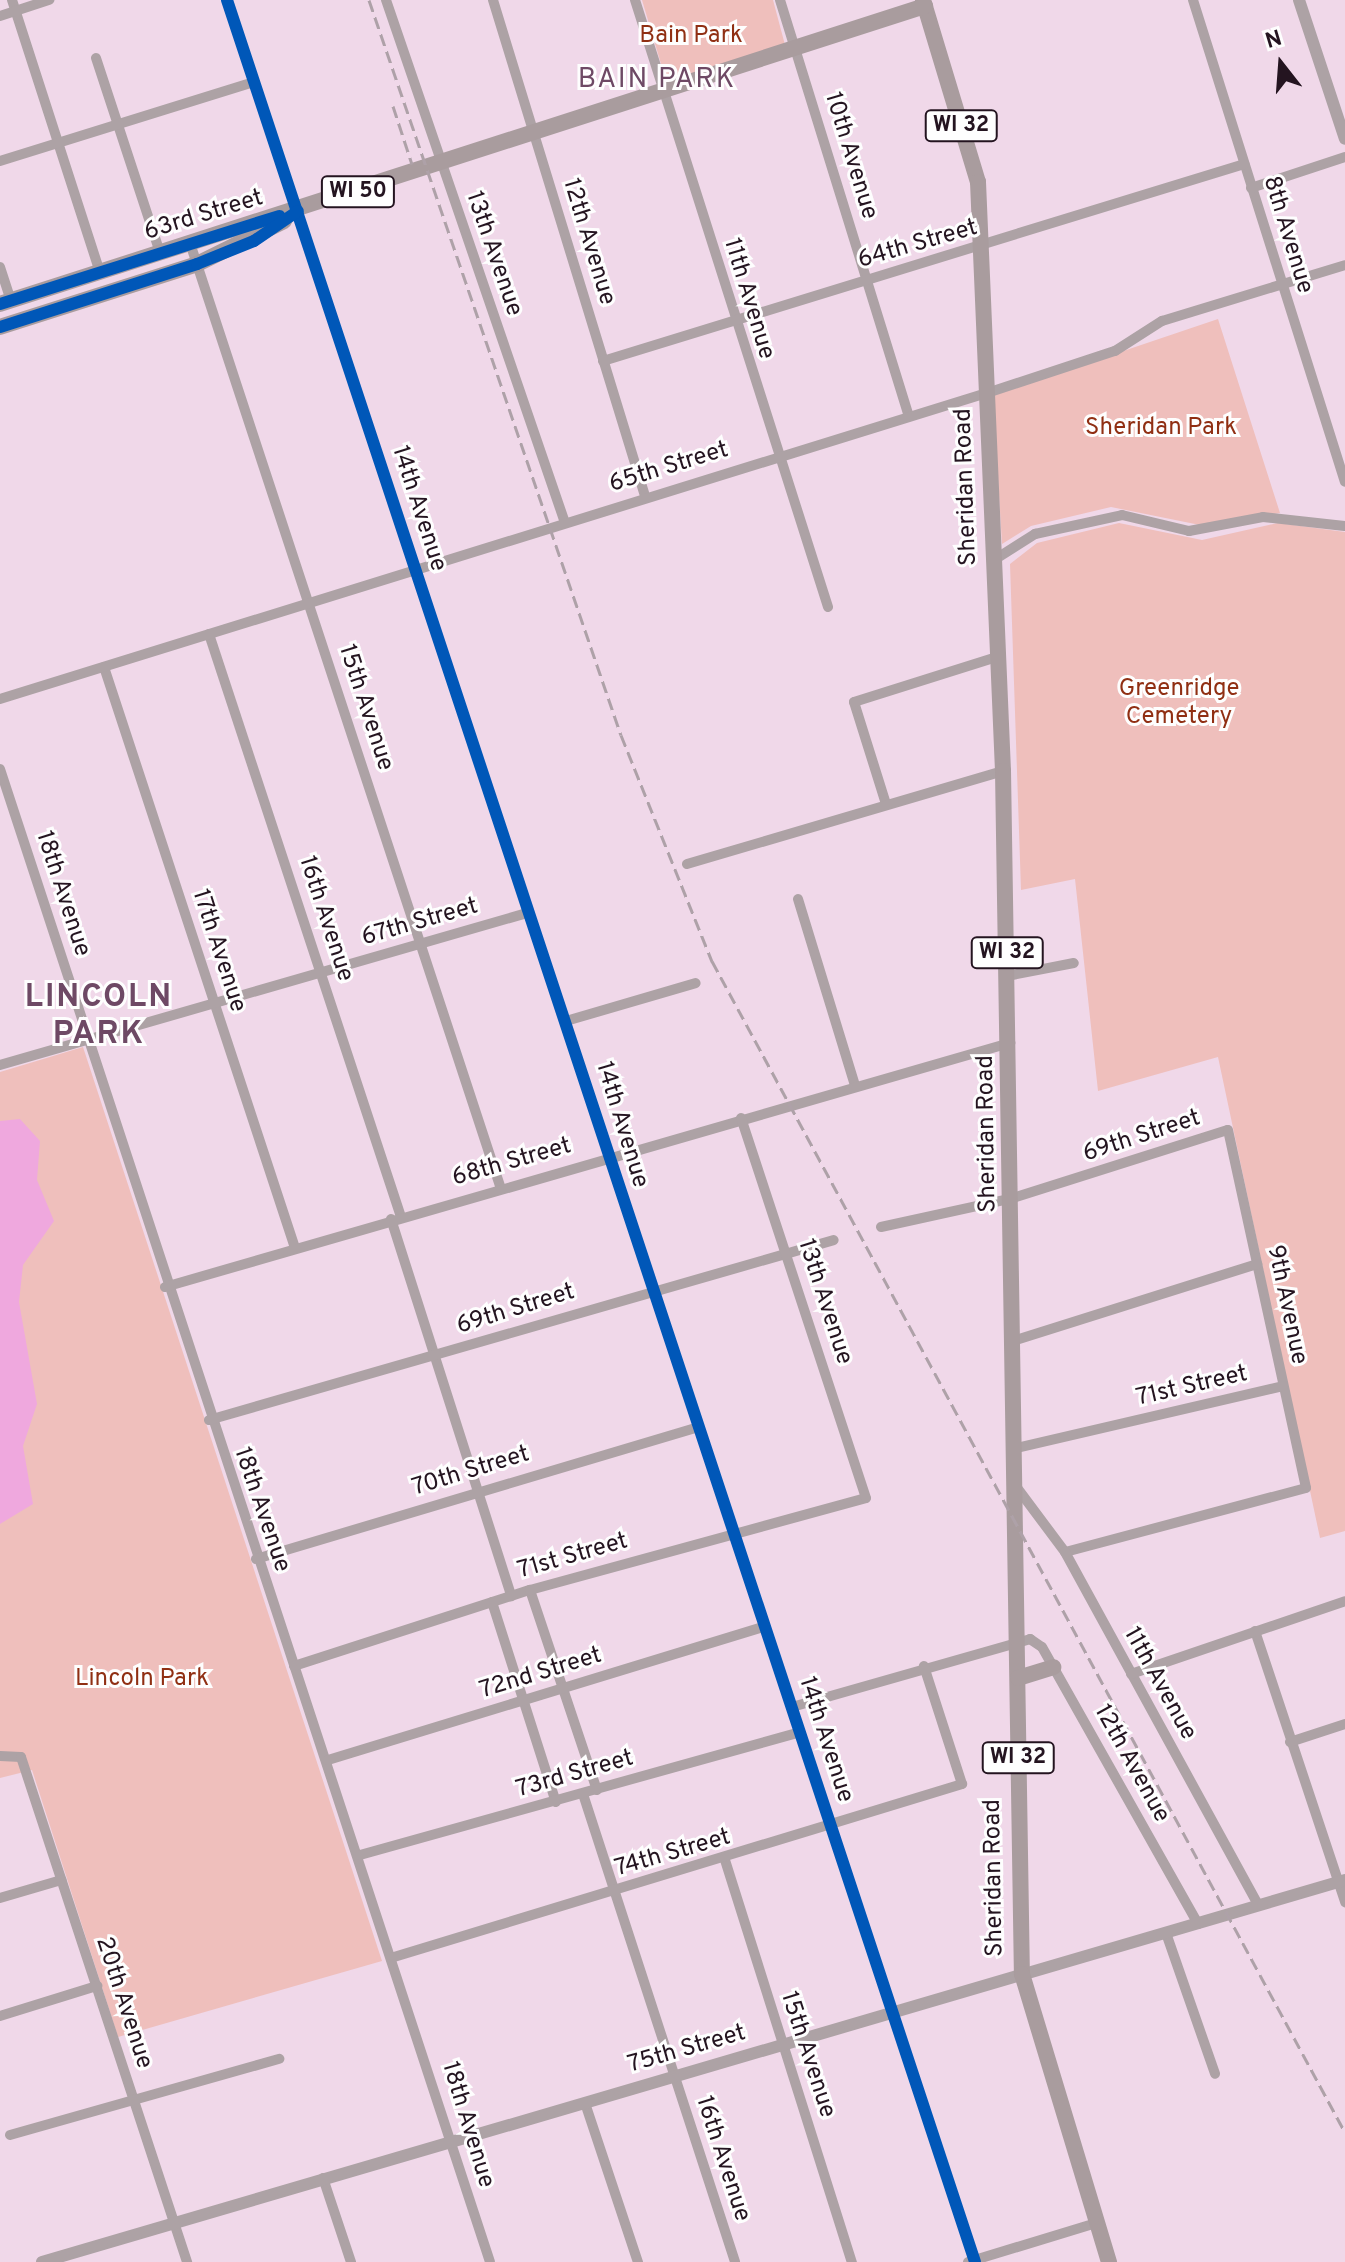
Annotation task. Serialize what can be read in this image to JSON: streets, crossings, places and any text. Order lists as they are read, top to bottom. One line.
{"streets":{"main road":["WI 32","WI 50","63rd Street","Sheridan Road"],"street":["10th Avenue","8th Avenue","12th Avenue","64th Street","13th Avenue","11th Avenue","65th Street","14th Avenue","15th Avenue","18th Avenue","16th Avenue","67th Street","17th Avenue","69th Street","68th Street","9th Avenue","71st Street","70th Street","72nd Street","73rd Street","74th Street","20th Avenue","75th Street"]},"crossings":[["10th Avenue","63rd Street"],["10th Avenue","64th Street"],["10th Avenue","65th Street"],["63rd Street","12th Avenue"],["63rd Street","13th Avenue"],["63rd Street","11th Avenue"],["63rd Street","Sheridan Road"],["63rd Street","14th Avenue"],["63rd Street","15th Avenue"],["8th Avenue","64th Street"],["8th Avenue","65th Street"],["12th Avenue","64th Street"],["12th Avenue","65th Street"],["12th Avenue","Sheridan Road"],["12th Avenue","75th Street"],["64th Street","11th Avenue"],["64th Street","Sheridan Road"],["13th Avenue","65th Street"],["13th Avenue","69th Street"],["13th Avenue","68th Street"],["13th Avenue","71st Street"],["11th Avenue","65th Street"],["11th Avenue","Sheridan Road"],["11th Avenue","9th Avenue"],["11th Avenue","75th Street"],["65th Street","Sheridan Road"],["65th Street","14th Avenue"],["65th Street","15th Avenue"],["65th Street","16th Avenue"],["65th Street","17th Avenue"],["Sheridan Road","69th Street"],["Sheridan Road","68th Street"],["Sheridan Road","71st Street"],["Sheridan Road","75th Street"],["14th Avenue","67th Street"],["14th Avenue","69th Street"],["14th Avenue","68th Street"],["14th Avenue","71st Street"],["14th Avenue","70th Street"],["14th Avenue","72nd Street"],["14th Avenue","73rd Street"],["14th Avenue","74th Street"],["14th Avenue","75th Street"],["15th Avenue","67th Street"],["15th Avenue","68th Street"],["15th Avenue","74th Street"],["15th Avenue","75th Street"],["18th Avenue","67th Street"],["18th Avenue","69th Street"],["18th Avenue","68th Street"],["18th Avenue","71st Street"],["18th Avenue","70th Street"],["18th Avenue","72nd Street"],["18th Avenue","73rd Street"],["18th Avenue","74th Street"],["18th Avenue","75th Street"],["16th Avenue","67th Street"],["16th Avenue","69th Street"],["16th Avenue","68th Street"],["16th Avenue","71st Street"],["16th Avenue","70th Street"],["16th Avenue","73rd Street"],["16th Avenue","74th Street"],["16th Avenue","75th Street"],["67th Street","17th Avenue"],["17th Avenue","68th Street"],["69th Street","9th Avenue"],["9th Avenue","71st Street"],["20th Avenue","75th Street"]],"districts":["BAIN PARK","LINCOLN PARK"],"parks":["Bain Park","Sheridan Park","Greenridge Cemetery","Lincoln Park"],"north":"top"}
